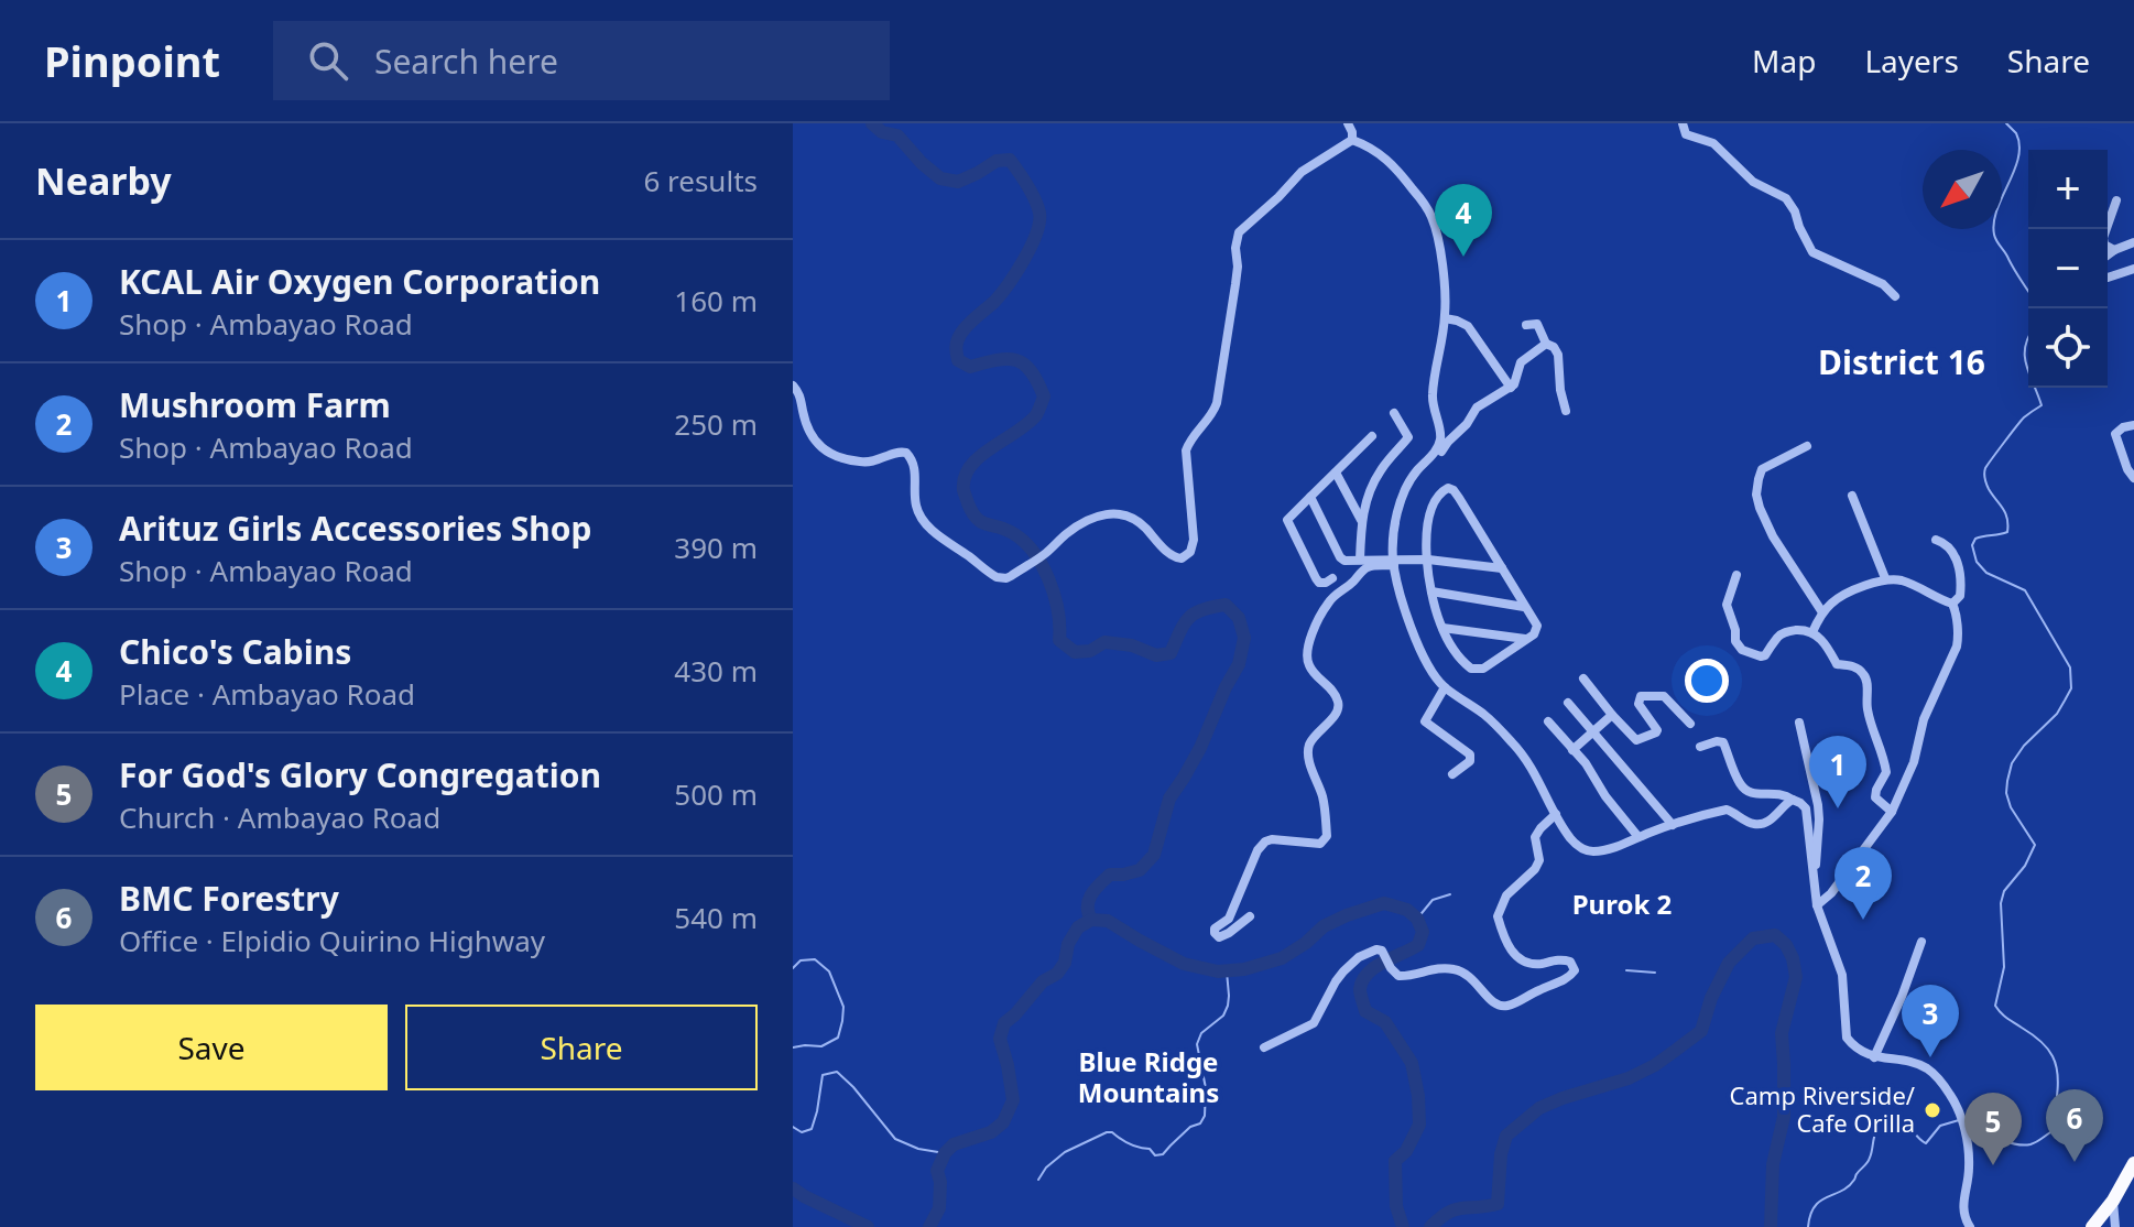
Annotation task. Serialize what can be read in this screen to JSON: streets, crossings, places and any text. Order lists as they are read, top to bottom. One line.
{"districts":["District 16","Purok 2","Blue Ridge Mountains"],"places":["Camp Riverside/ Cafe Orilla"],"north":"bottom left","page":{"header":"Pinpoint","search":"Search here","nav":["Map","Layers","Share"],"heading":["Nearby","6 results"],"map_buttons":["+","−"],"pins":["4","1","2","3","6","5"],"list":[{"mark":"1","name":"KCAL Air Oxygen Corporation","note":"Shop · Ambayao Road","value":"160 m"},{"mark":"2","name":"Mushroom Farm","note":"Shop · Ambayao Road","value":"250 m"},{"mark":"3","name":"Arituz Girls Accessories Shop","note":"Shop · Ambayao Road","value":"390 m"},{"mark":"4","name":"Chico's Cabins","note":"Place · Ambayao Road","value":"430 m"},{"mark":"5","name":"For God's Glory Congregation","note":"Church · Ambayao Road","value":"500 m"},{"mark":"6","name":"BMC Forestry","note":"Office · Elpidio Quirino Highway","value":"540 m"}],"buttons":["Save","Share"]}}
